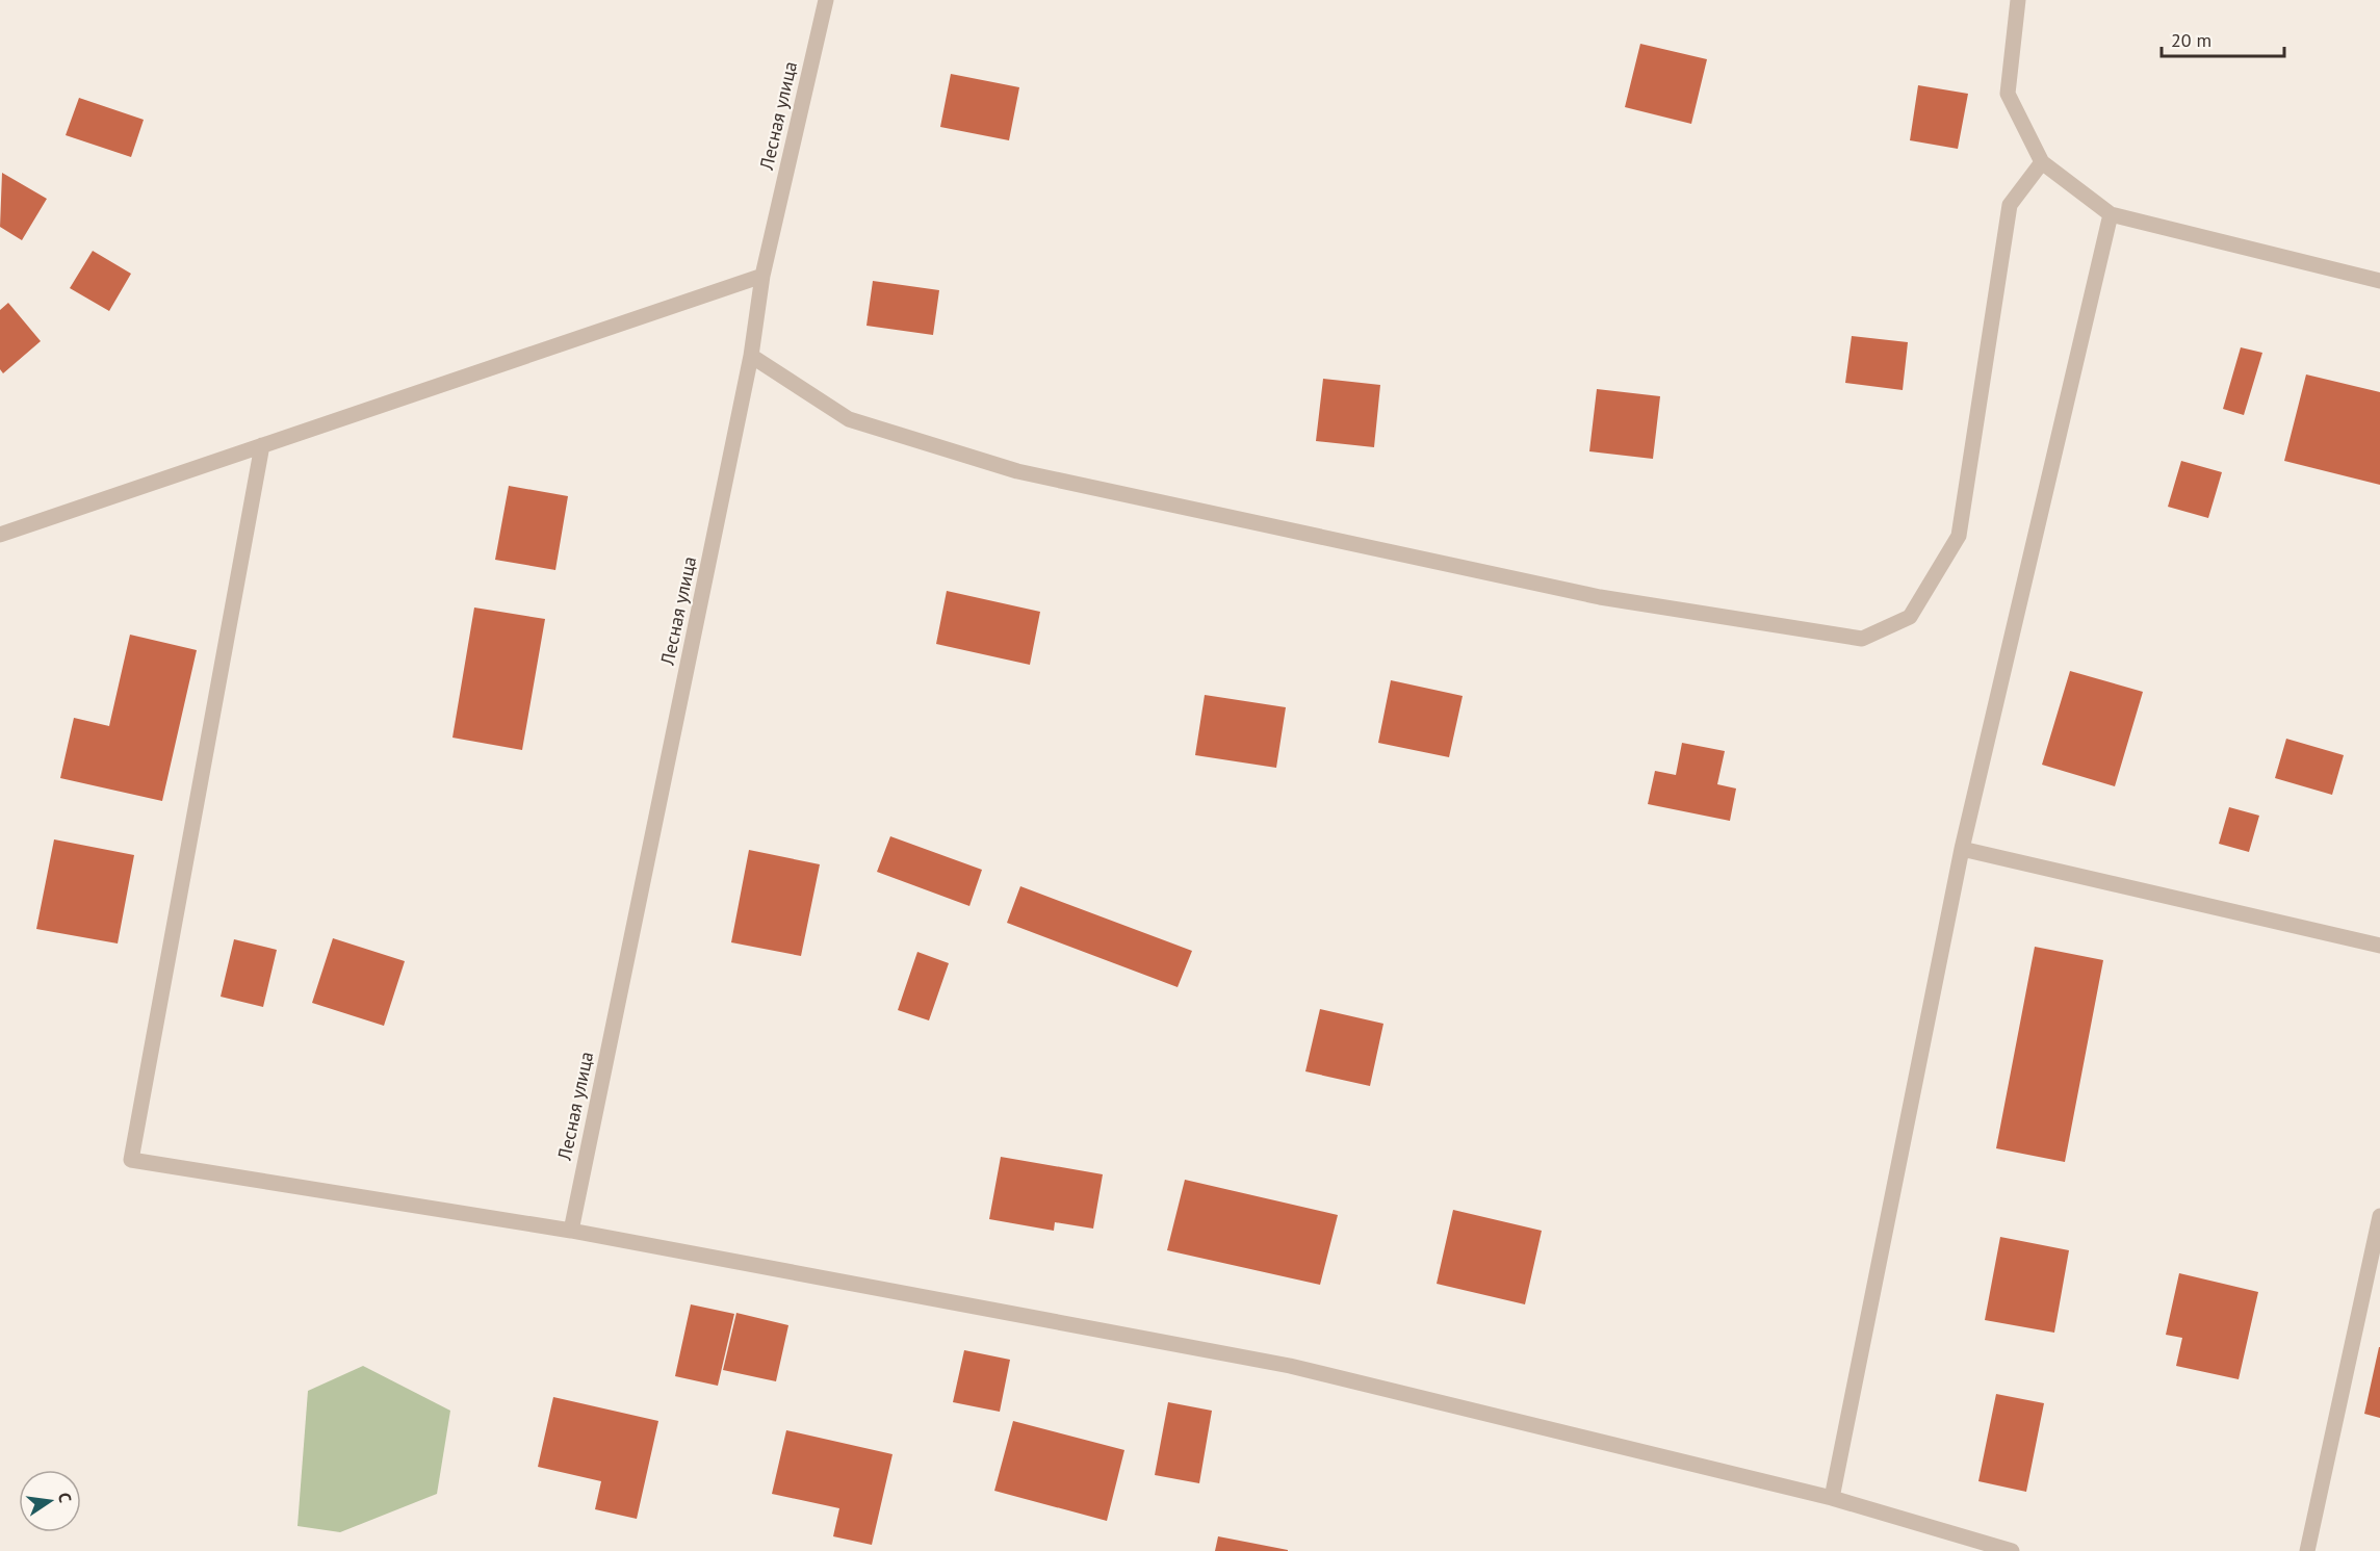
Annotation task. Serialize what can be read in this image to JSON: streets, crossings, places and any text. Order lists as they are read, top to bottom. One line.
{"streets":{"street":["Лесная улица"]},"scale_bar":"20 m","north":"right"}
